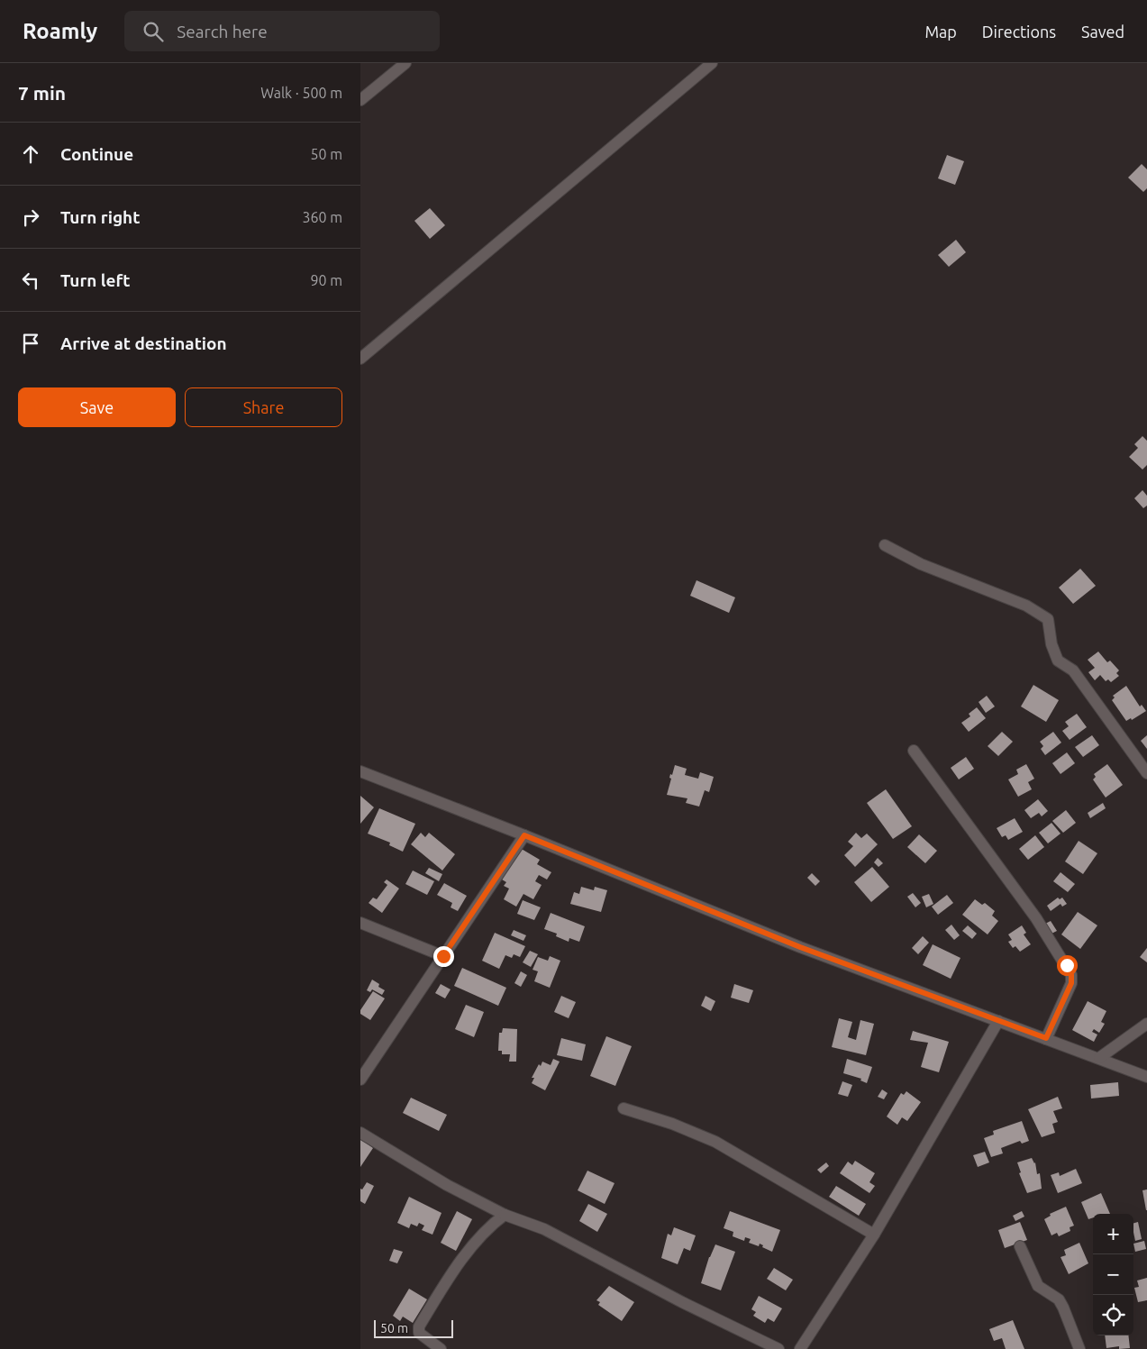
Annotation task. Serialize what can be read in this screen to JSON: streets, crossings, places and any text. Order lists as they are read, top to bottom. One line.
{"scale_bar":"50 m","page":{"header":"Roamly","search":"Search here","nav":["Map","Directions","Saved"],"heading":["7 min","Walk · 500 m"],"list":[["Continue","50 m"],["Turn right","360 m"],["Turn left","90 m"],"Arrive at destination"],"buttons":["Save","Share"],"map_buttons":["+","−"],"scale":"50 m"}}
